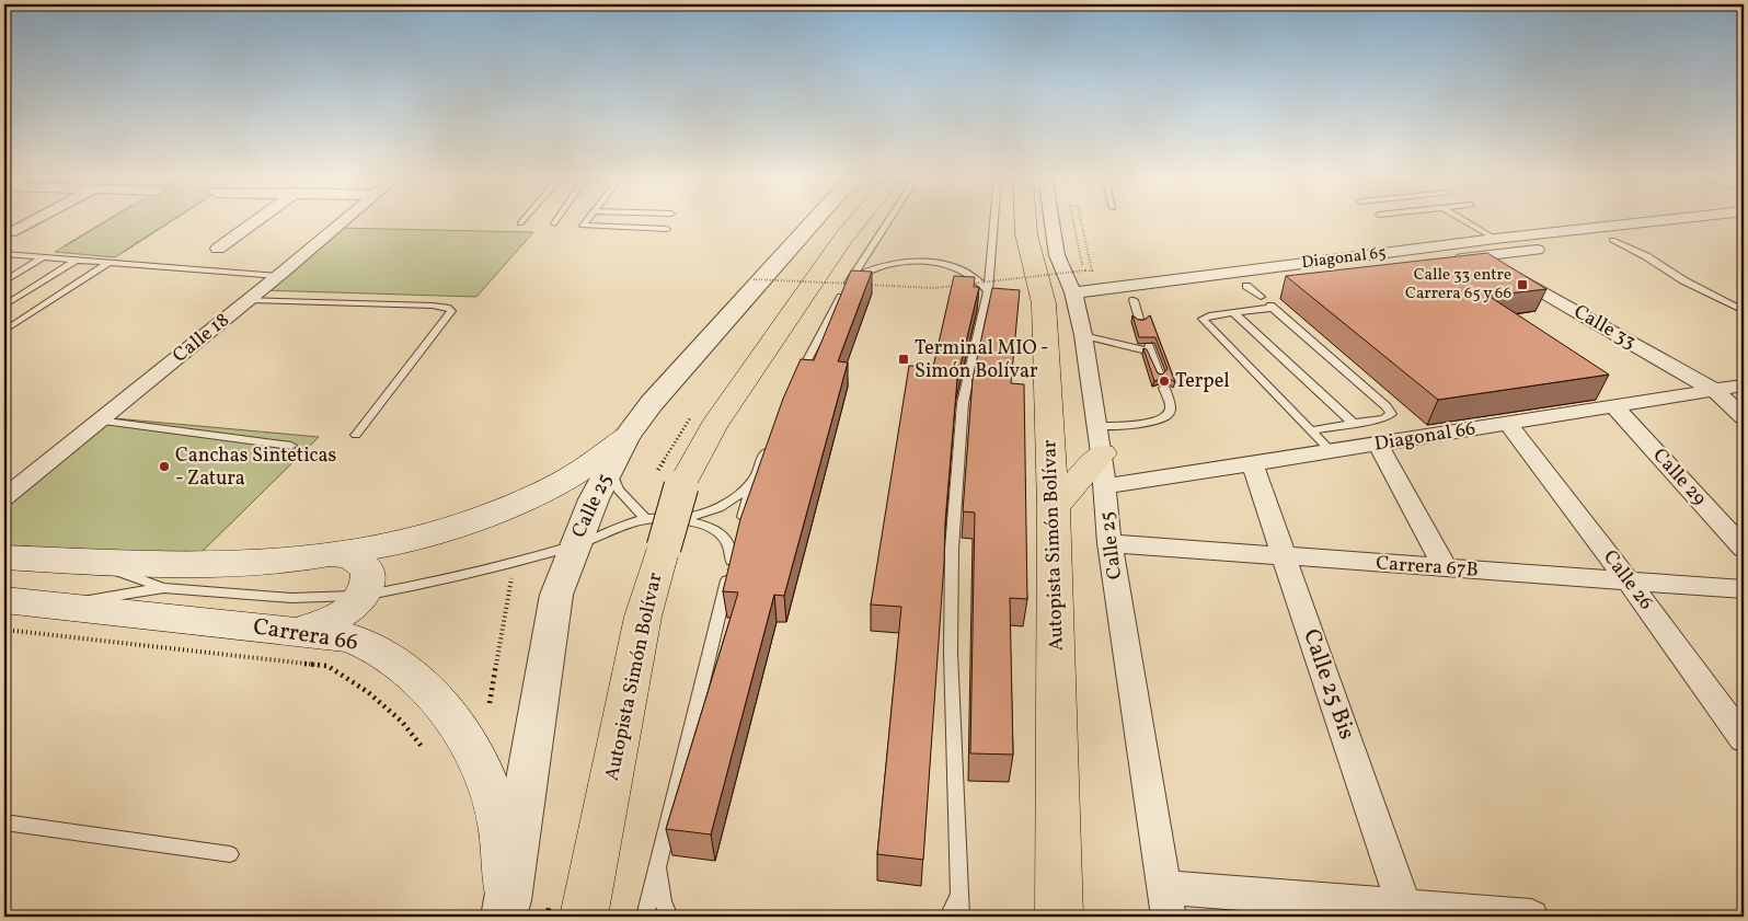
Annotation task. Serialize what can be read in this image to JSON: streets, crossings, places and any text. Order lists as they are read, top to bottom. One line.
{"streets":{"highway":["Autopista Simón Bolívar"],"main road":["Carrera 66"],"street":["Diagonal 65","Calle 33","Calle 18","Diagonal 66","Calle 29","Calle 25","Carrera 67B","Calle 26","Calle 25 Bis"]},"crossings":[["Diagonal 65","Calle 33"],["Diagonal 65","Calle 25"],["Calle 33","Diagonal 66"],["Diagonal 66","Calle 29"],["Diagonal 66","Calle 25"],["Diagonal 66","Calle 26"],["Diagonal 66","Calle 25 Bis"],["Calle 25","Carrera 67B"],["Calle 25","Carrera 66"],["Carrera 67B","Calle 26"],["Carrera 67B","Calle 25 Bis"]],"places":{"transit":["Calle 33 entre Carrera 65 y 66","Terminal MIO - Simón Bolívar"],"other":["Terpel","Canchas Sinteticas - Zatura"]}}
